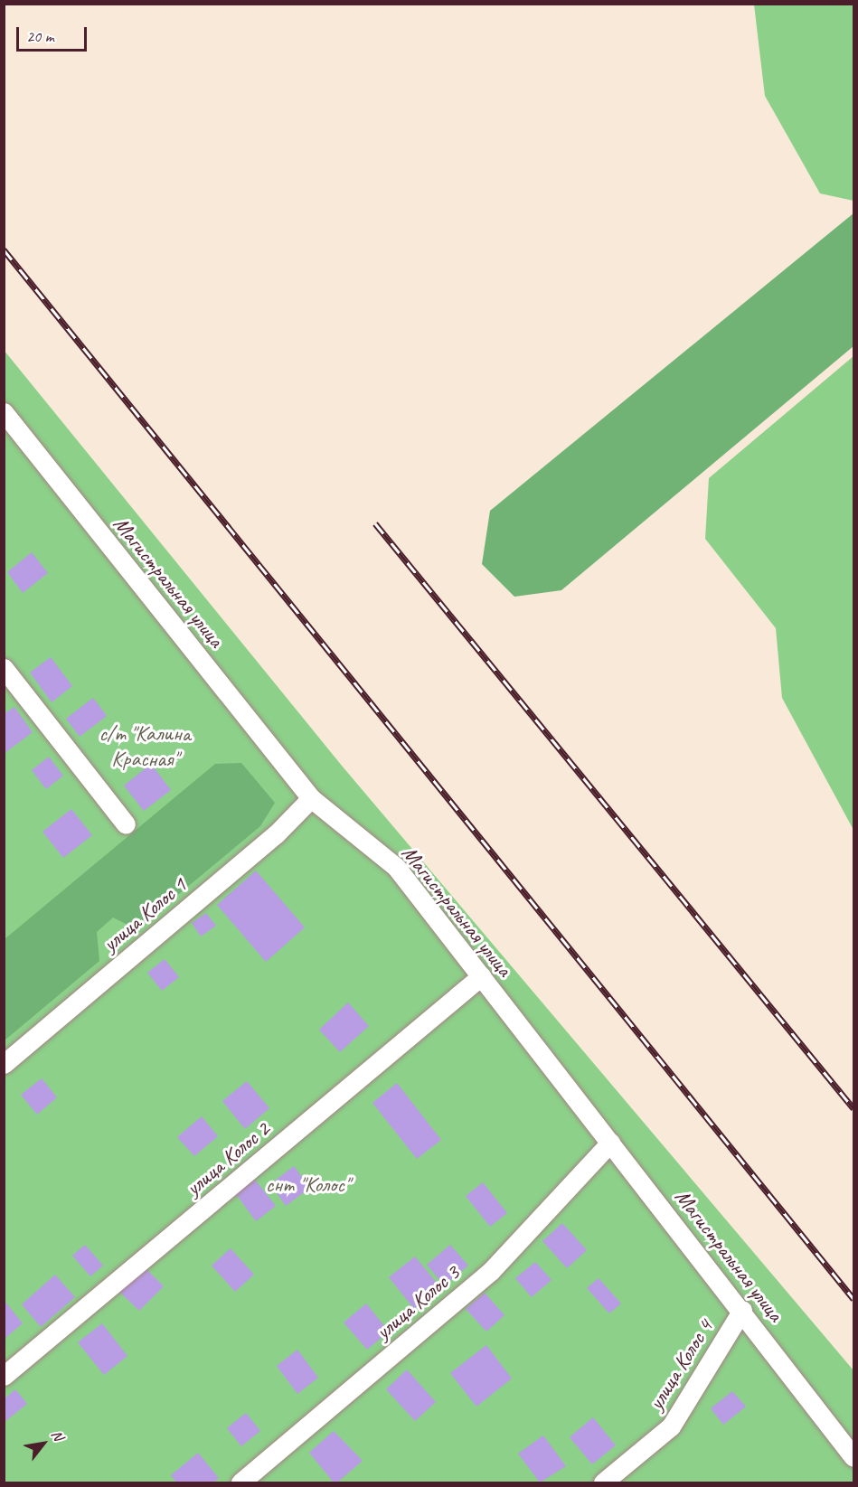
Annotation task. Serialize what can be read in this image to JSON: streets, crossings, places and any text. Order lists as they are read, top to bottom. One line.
{"streets":{"street":["Магистральная улица","улица Колос 1","улица Колос 2","улица Колос 3","улица Колос 4"]},"crossings":[["Магистральная улица","улица Колос 1"],["Магистральная улица","улица Колос 2"],["Магистральная улица","улица Колос 3"],["Магистральная улица","улица Колос 4"]],"parks":["с/т \"Калина Красная\"","снт \"Колос\""],"scale_bar":"20 m","north":"top right"}
